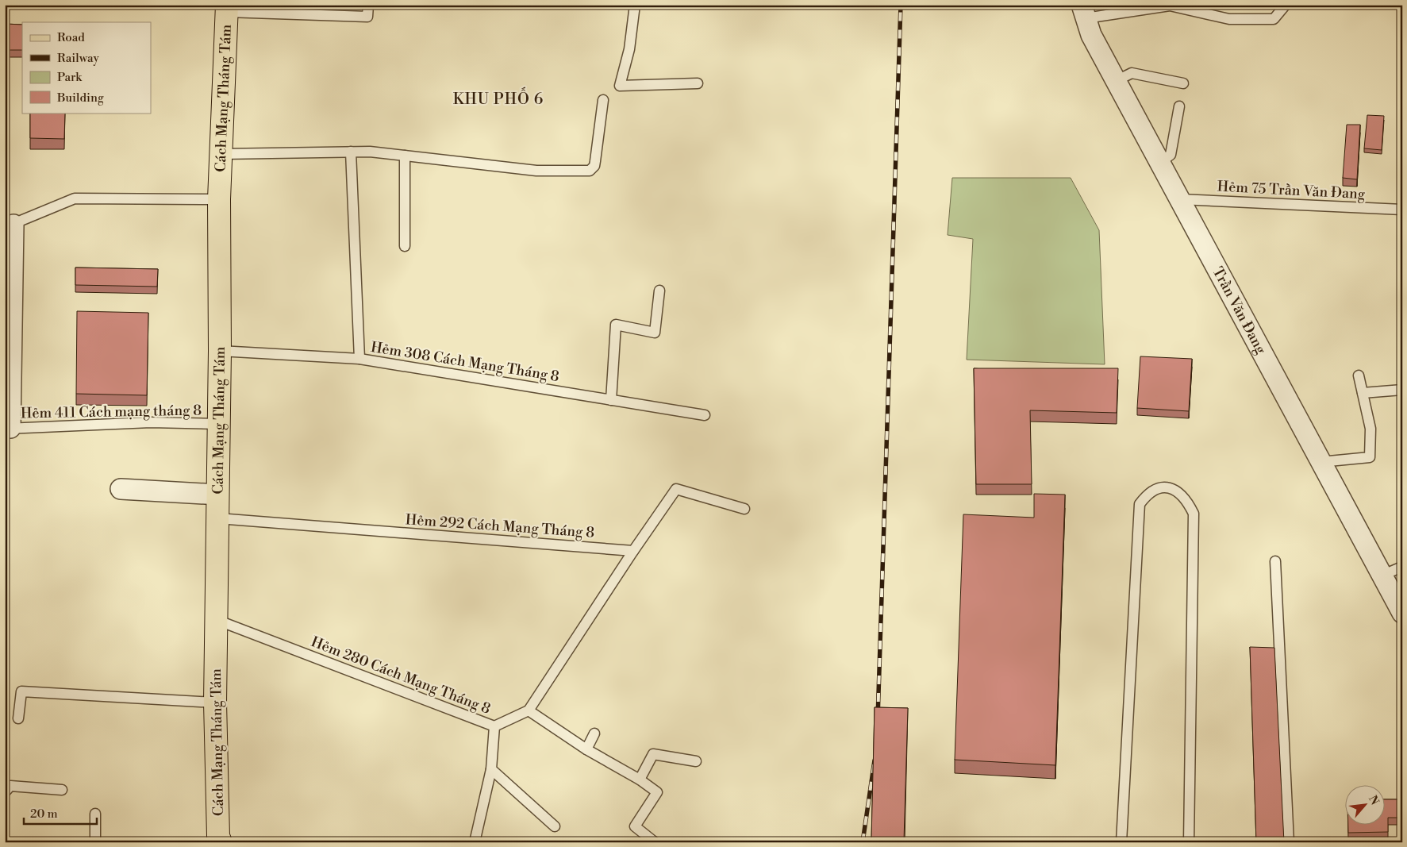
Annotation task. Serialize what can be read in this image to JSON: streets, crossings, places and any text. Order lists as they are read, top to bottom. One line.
{"streets":{"main road":["Cách Mạng Tháng Tám"],"street":["Trần Văn Ðang"],"lane":["Hẻm 75 Trần Văn Ðang","Hẻm 308 Cách Mạng Tháng 8","Hẻm 411 Cách mạng tháng 8","Hẻm 292 Cách Mạng Tháng 8","Hẻm 280 Cách Mạng Tháng 8"]},"crossings":[["Cách Mạng Tháng Tám","Hẻm 308 Cách Mạng Tháng 8"],["Cách Mạng Tháng Tám","Hẻm 411 Cách mạng tháng 8"],["Cách Mạng Tháng Tám","Hẻm 292 Cách Mạng Tháng 8"],["Cách Mạng Tháng Tám","Hẻm 280 Cách Mạng Tháng 8"],["Hẻm 75 Trần Văn Ðang","Trần Văn Ðang"]],"districts":["KHU PHỐ 6"],"legend":["Road","Railway","Park","Building"],"scale_bar":"20 m","north":"top right"}
